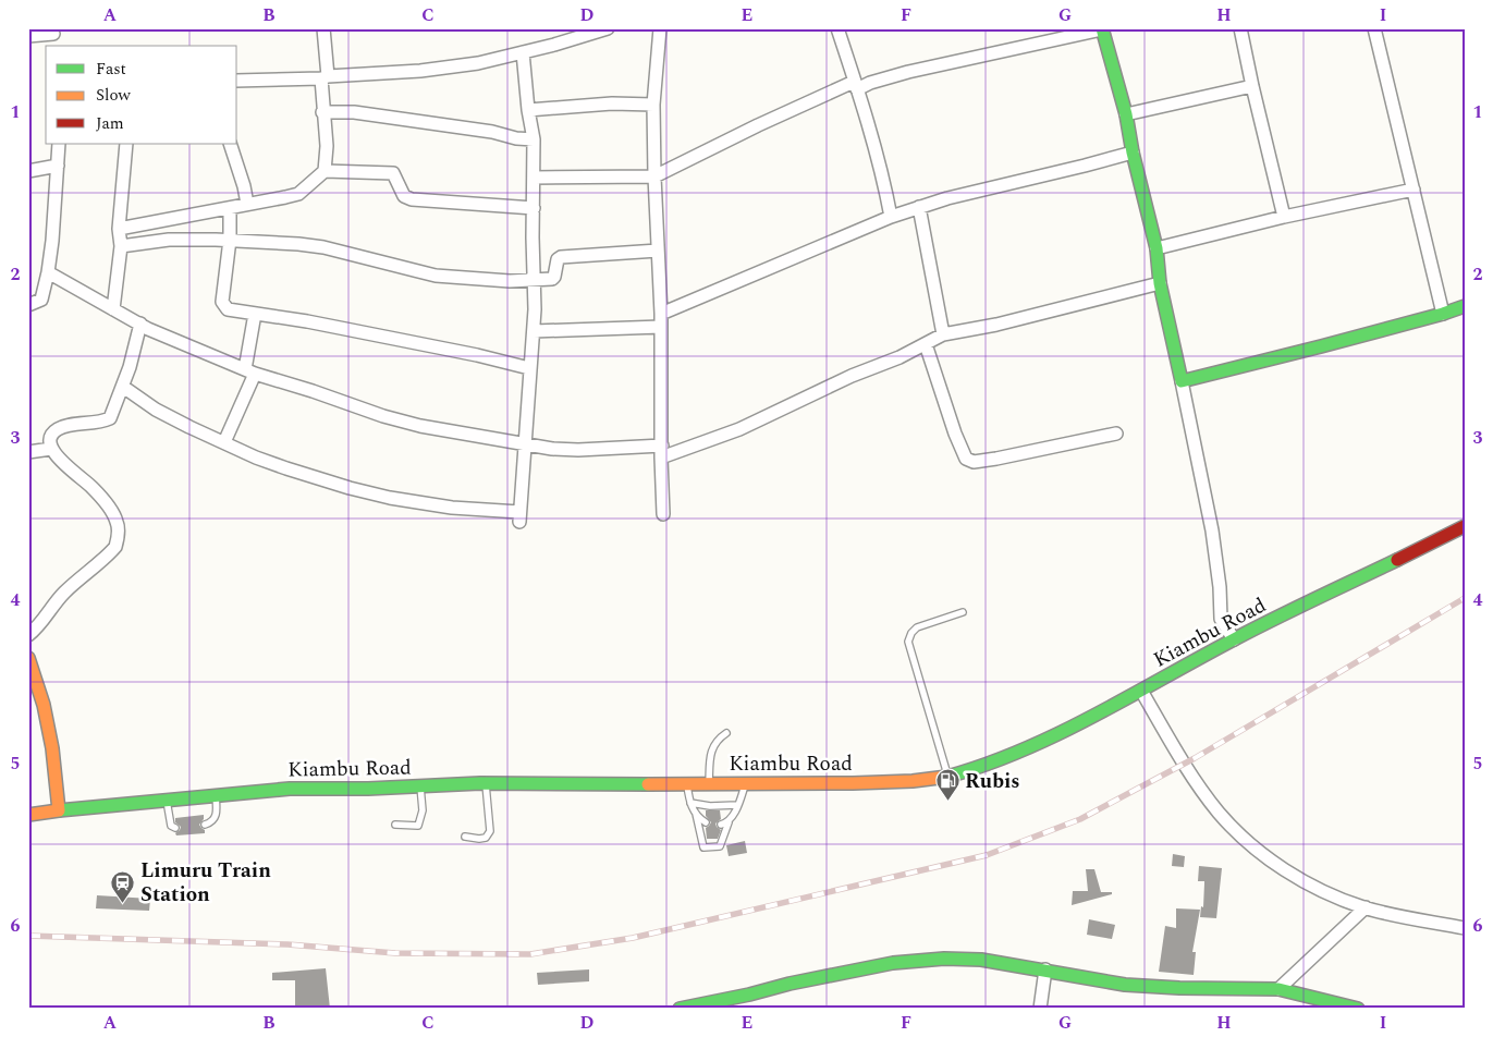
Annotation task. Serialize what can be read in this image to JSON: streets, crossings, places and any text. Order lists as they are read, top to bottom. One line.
{"streets":{"main road":["Kiambu Road"]},"places":{"fuel station":["Rubis"],"station":["Limuru Train Station"]},"legend":["Fast","Slow","Jam"],"grid":{"columns":["A","B","C","D","E","F","G","H","I"],"rows":["1","2","3","4","5","6"]}}
